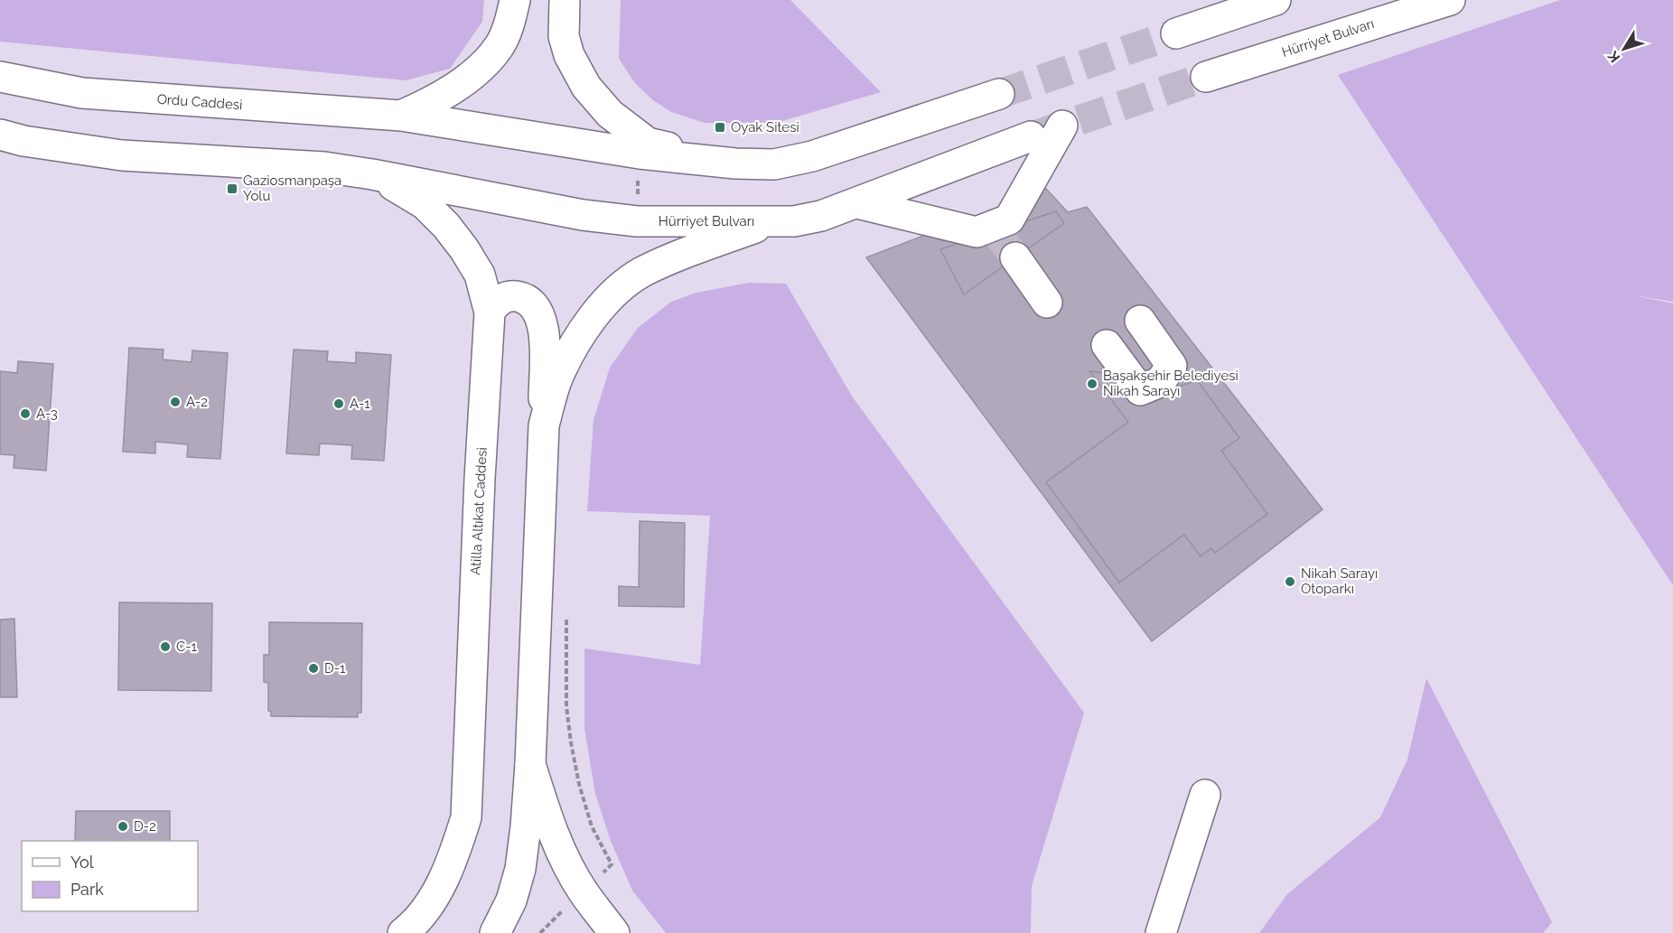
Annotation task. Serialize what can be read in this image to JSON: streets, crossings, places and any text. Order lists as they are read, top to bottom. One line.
{"streets":{"main road":["Hürriyet Bulvarı","Ordu Caddesi","Atilla Altıkat Caddesi"]},"crossings":[["Hürriyet Bulvarı","Atilla Altıkat Caddesi"]],"places":{"transit":["Oyak Sitesi","Gaziosmanpaşa Yolu"],"other":["Başakşehir Belediyesi Nikah Sarayı","A-2","A-1","A-3","Nikah Sarayı Otoparkı","C-1","D-1","D-2"]},"legend":["Yol","Park"],"north":"bottom left"}
